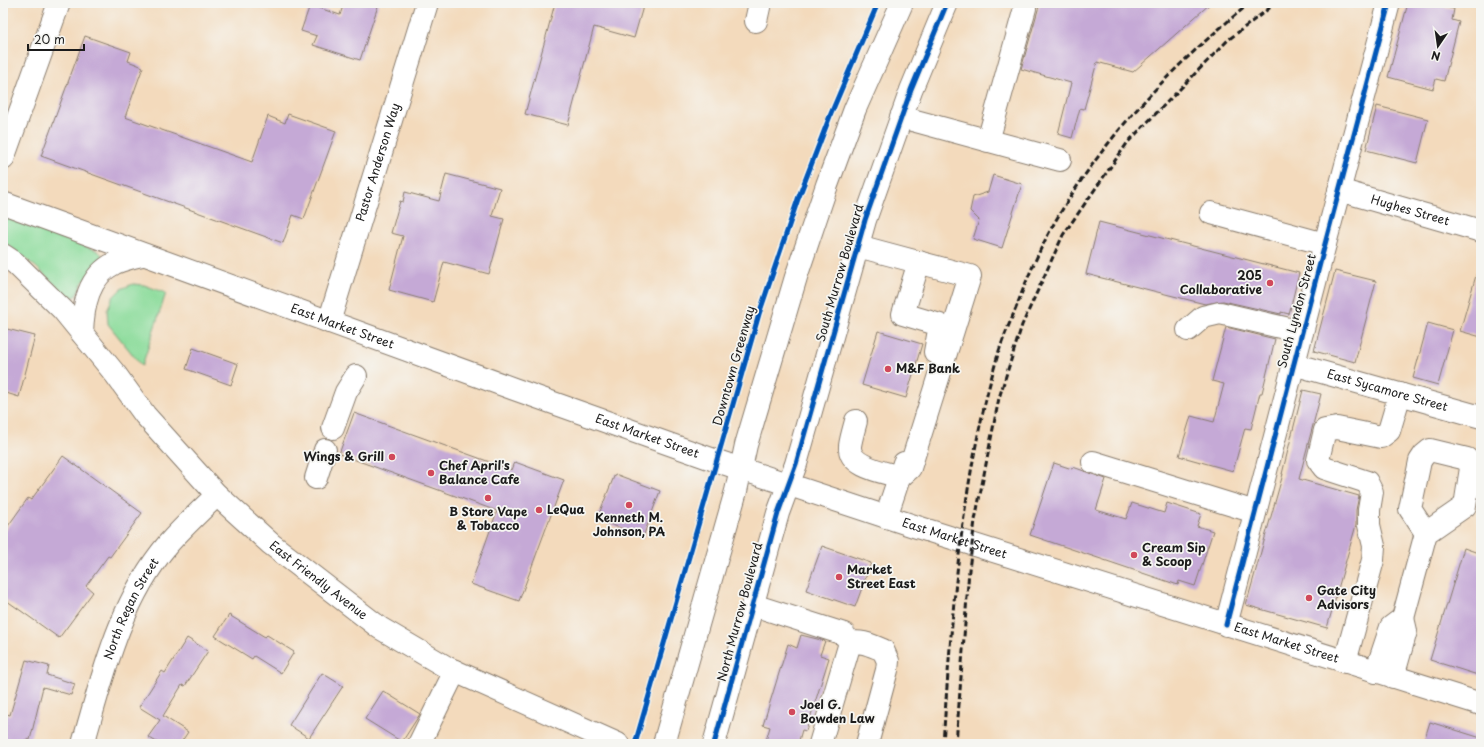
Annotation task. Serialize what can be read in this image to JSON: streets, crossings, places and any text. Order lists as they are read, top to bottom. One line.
{"streets":{"main road":["Pastor Anderson Way","Hughes Street","South Murrow Boulevard","South Lyndon Street","East Market Street","East Sycamore Street","East Friendly Avenue","North Regan Street","North Murrow Boulevard"],"cycle path":["Downtown Greenway"]},"crossings":[["Pastor Anderson Way","East Market Street"],["Hughes Street","South Lyndon Street"],["South Murrow Boulevard","East Market Street"],["South Murrow Boulevard","North Murrow Boulevard"],["South Lyndon Street","East Market Street"],["South Lyndon Street","East Sycamore Street"],["East Market Street","North Murrow Boulevard"],["East Friendly Avenue","North Regan Street"]],"places":["205 Collaborative","M&F Bank","Wings & Grill","Chef April's Balance Cafe","B Store Vape & Tobacco","Kenneth M. Johnson, PA","LeQua","Cream Sip & Scoop","Market Street East","Gate City Advisors","Joel G. Bowden Law"],"scale_bar":"20 m","north":"bottom"}
